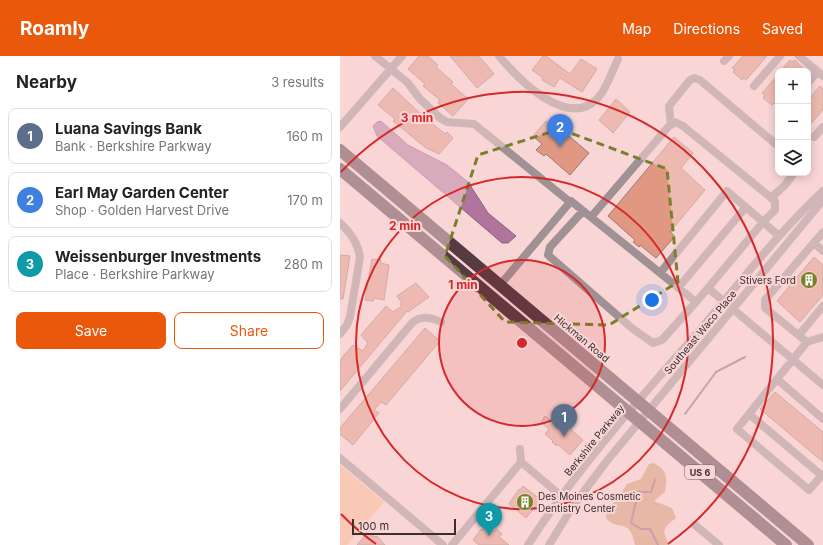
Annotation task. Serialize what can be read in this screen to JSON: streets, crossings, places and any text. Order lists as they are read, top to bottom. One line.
{"streets":{"highway":["Hickman Road","US 6"],"street":["Southeast Waco Place","Berkshire Parkway"]},"crossings":[["Southeast Waco Place","Hickman Road"],["Southeast Waco Place","Berkshire Parkway"],["Hickman Road","Berkshire Parkway"]],"places":{"building":["Stivers Ford","Des Moines Cosmetic Dentistry Center"]},"scale_bar":"100 m","page":{"header":"Roamly","nav":["Map","Directions","Saved"],"heading":["Nearby","3 results"],"map_buttons":["+","−"],"list":[{"mark":"1","name":"Luana Savings Bank","note":"Bank · Berkshire Parkway","value":"160 m"},{"mark":"2","name":"Earl May Garden Center","note":"Shop · Golden Harvest Drive","value":"170 m"},{"mark":"3","name":"Weissenburger Investments","note":"Place · Berkshire Parkway","value":"280 m"}],"pins":["2","1","3"],"buttons":["Save","Share"],"scale":"100 m"},"rings":["3 min","2 min","1 min"]}
